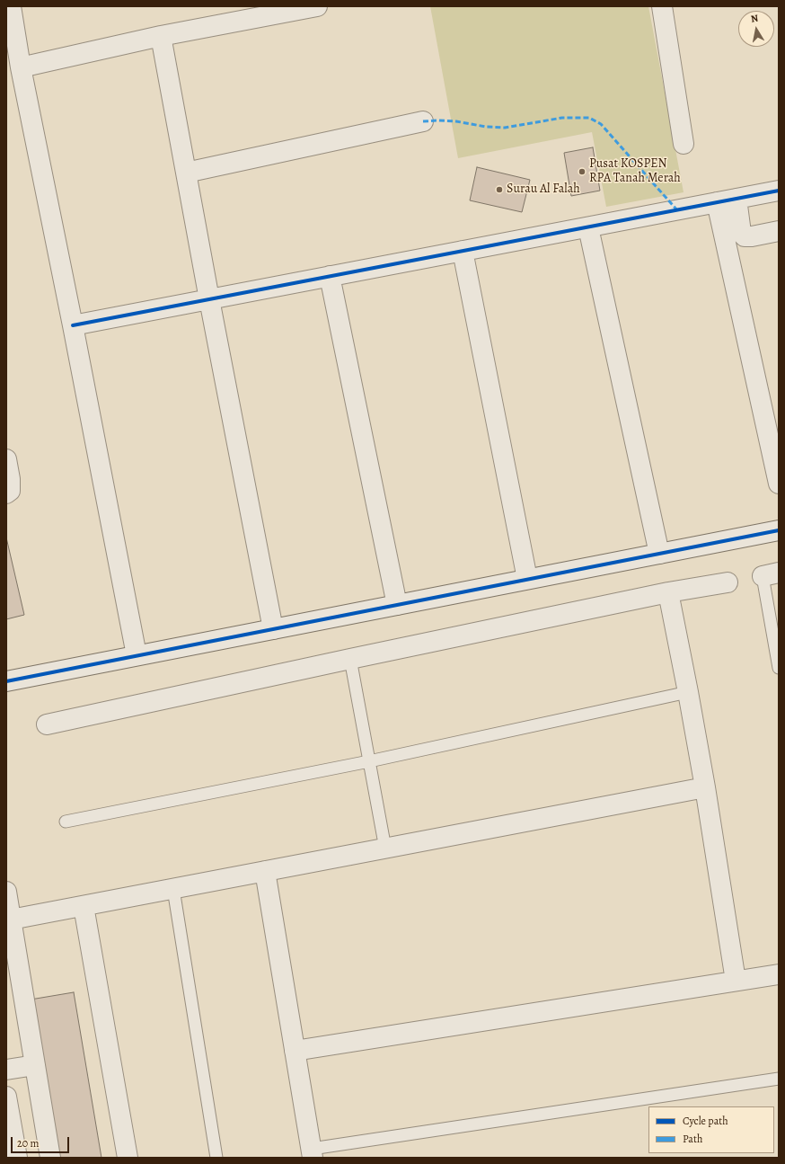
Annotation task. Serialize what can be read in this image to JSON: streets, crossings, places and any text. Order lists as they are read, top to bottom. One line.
{"places":["Pusat KOSPEN RPA Tanah Merah","Surau Al Falah"],"legend":["Cycle path","Path"],"scale_bar":"20 m","north":"top"}
